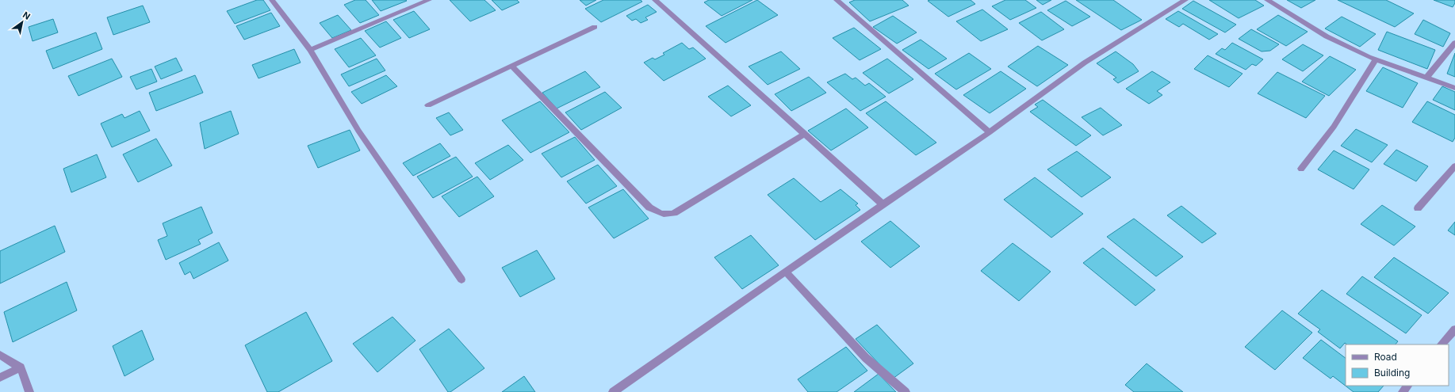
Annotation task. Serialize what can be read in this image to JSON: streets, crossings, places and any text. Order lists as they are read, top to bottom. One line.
{"legend":["Road","Building"],"north":"top right"}
